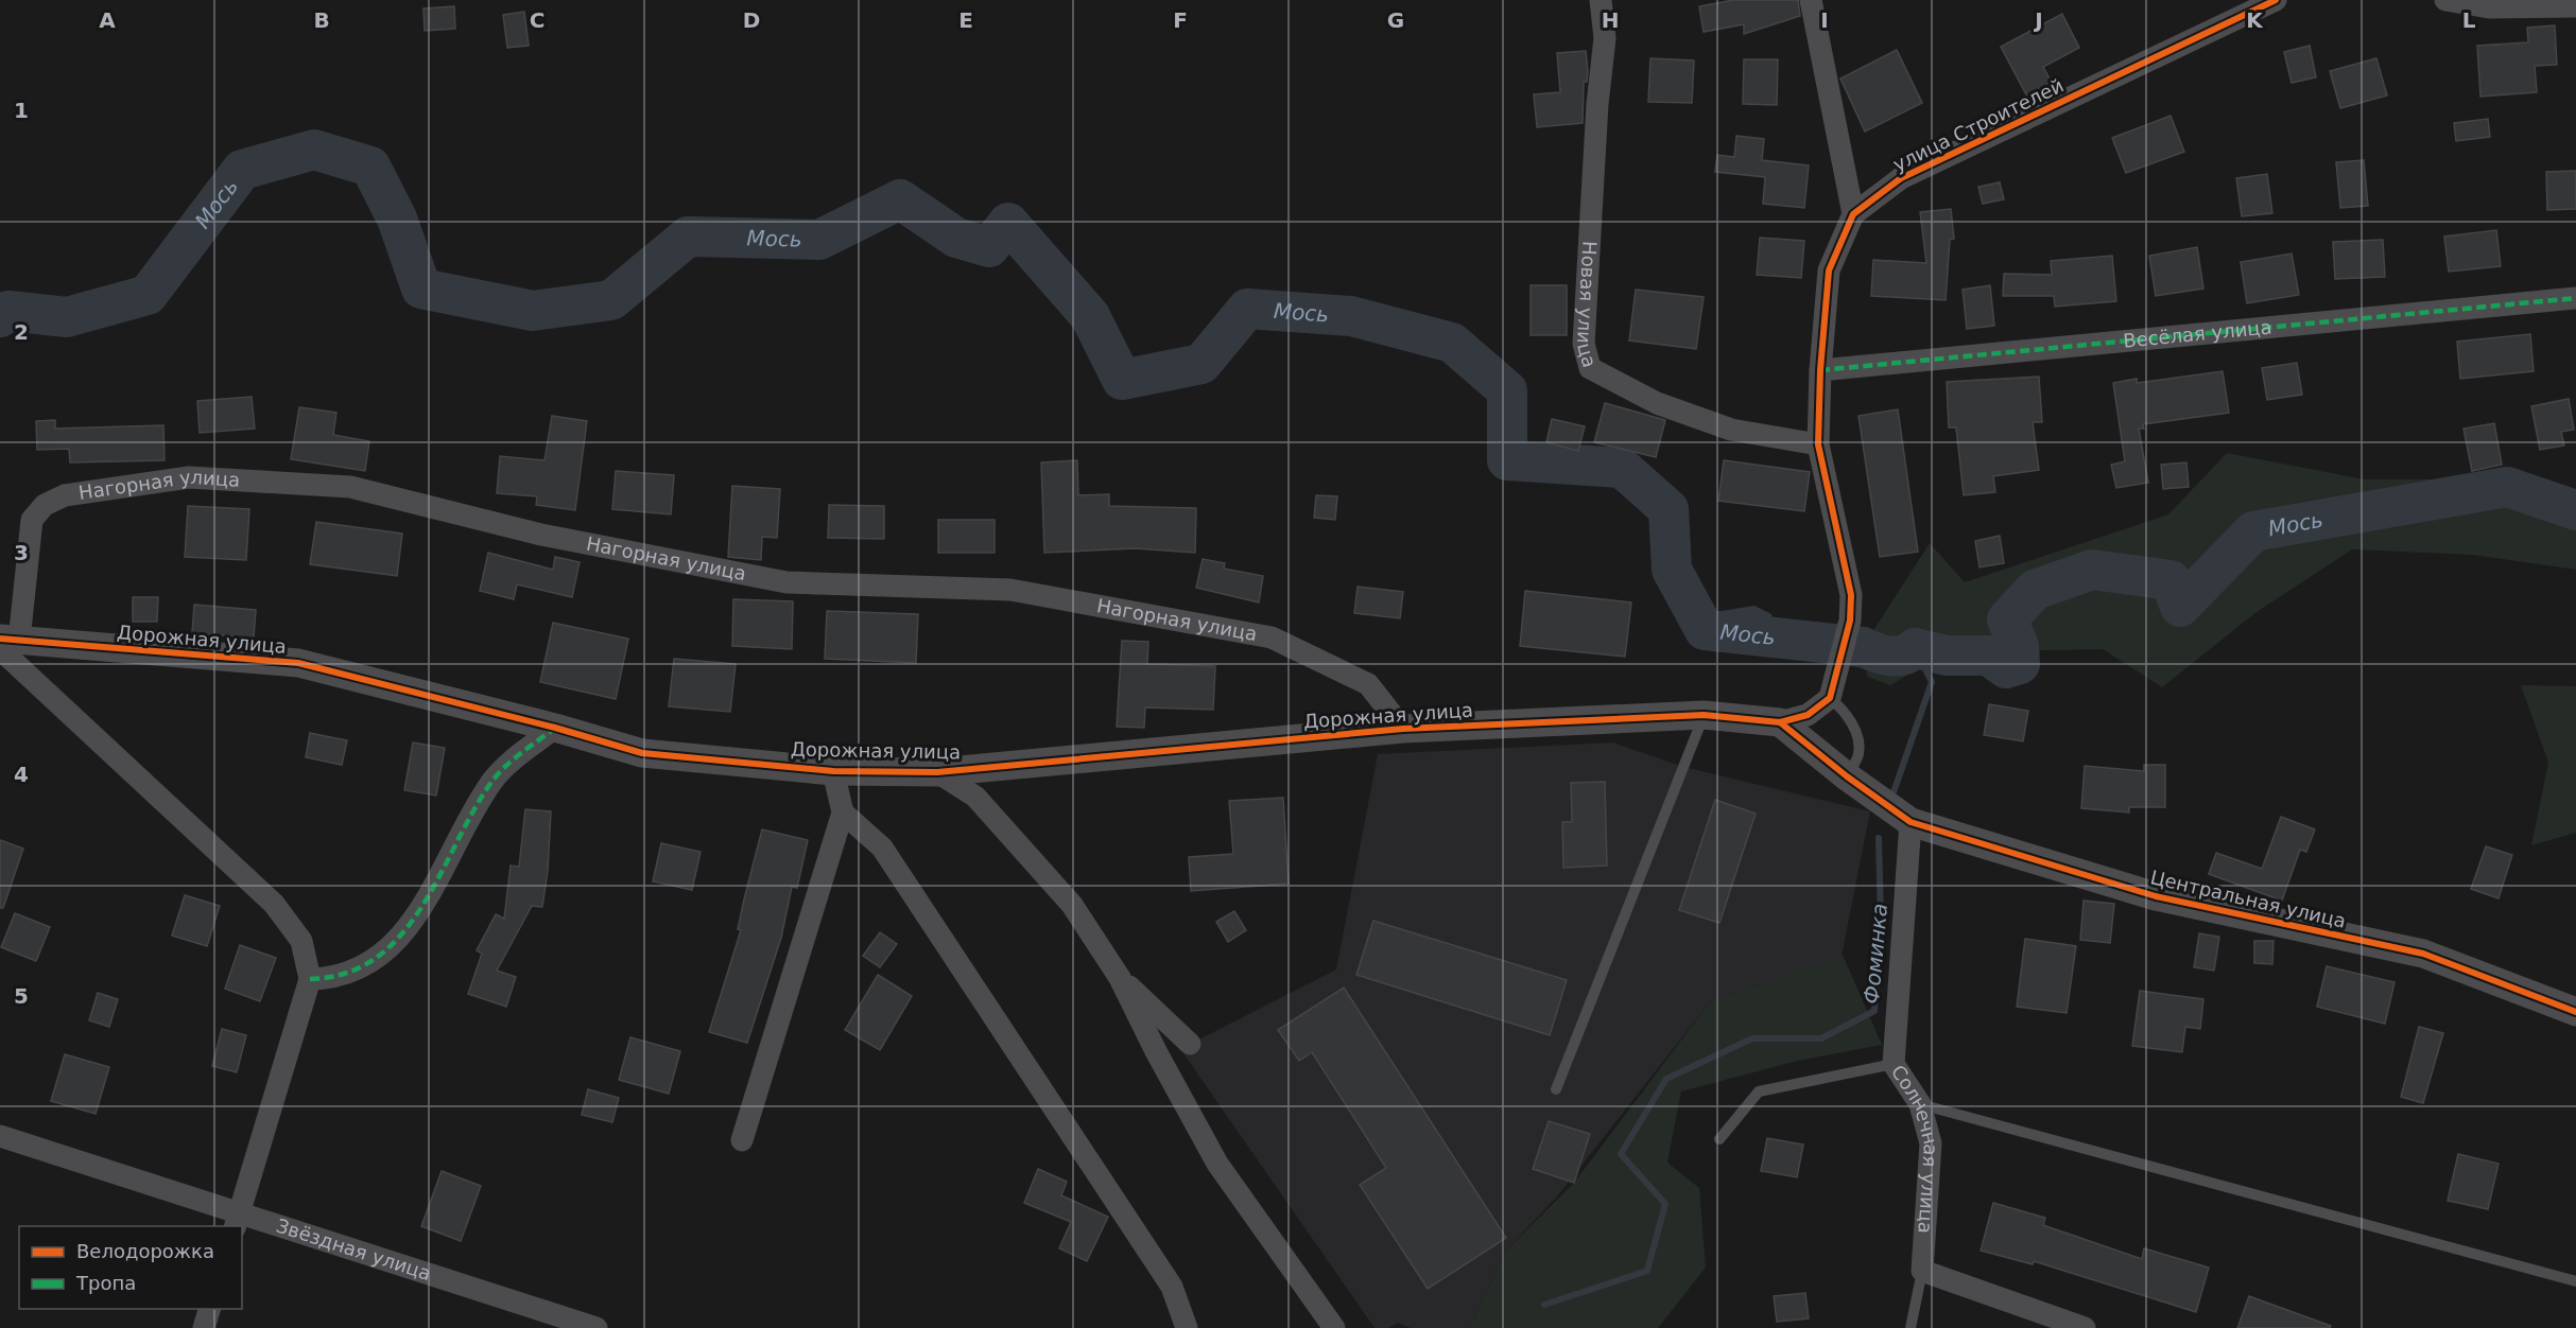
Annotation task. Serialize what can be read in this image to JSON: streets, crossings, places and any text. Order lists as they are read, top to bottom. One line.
{"streets":{"street":["улица Строителей","Новая улица","Весёлая улица","Нагорная улица","Дорожная улица","Центральная улица","Солнечная улица","Звёздная улица"]},"crossings":[["улица Строителей","Новая улица"],["улица Строителей","Весёлая улица"],["Нагорная улица","Дорожная улица"],["Дорожная улица","Центральная улица"],["Центральная улица","Солнечная улица"]],"water":["Мось","Фоминка"],"legend":["Велодорожка","Тропа"],"grid":{"columns":["A","B","C","D","E","F","G","H","I","J","K","L"],"rows":["1","2","3","4","5"]}}
